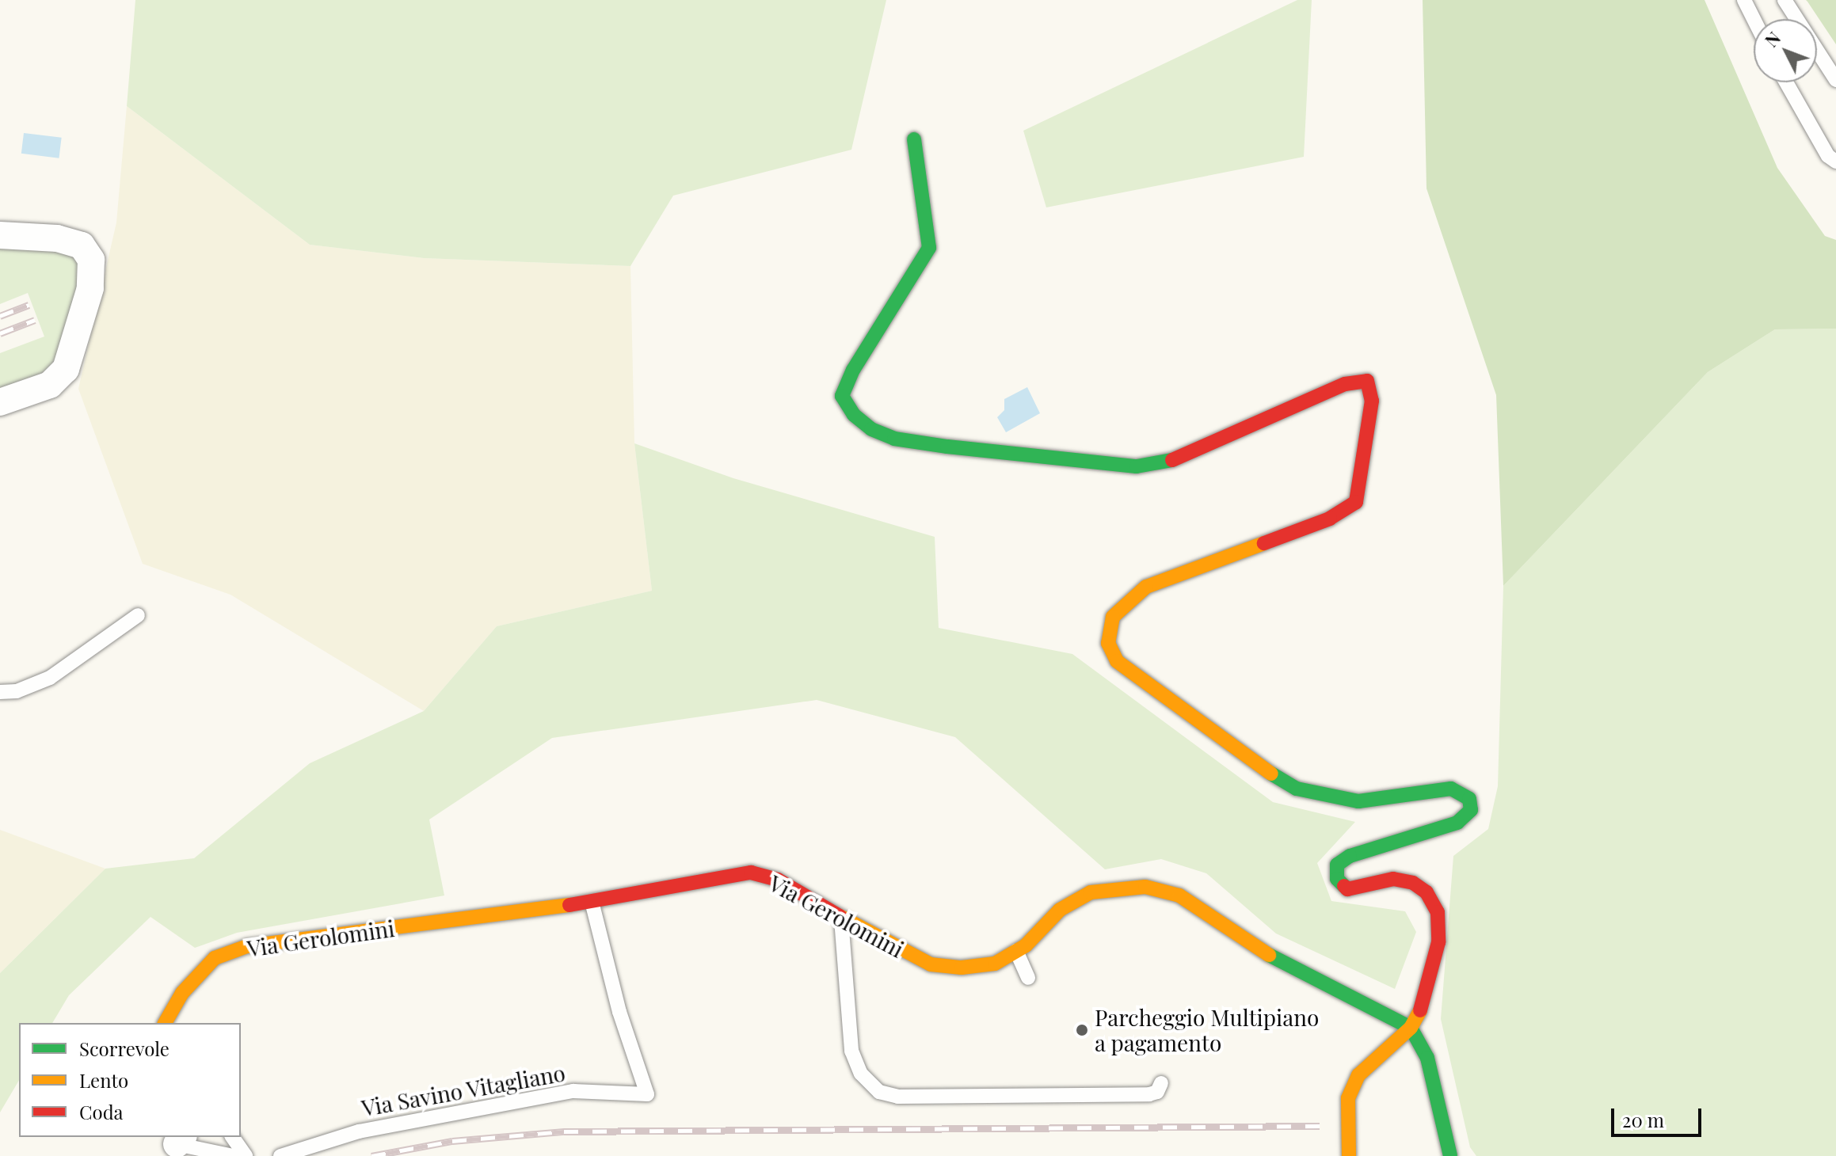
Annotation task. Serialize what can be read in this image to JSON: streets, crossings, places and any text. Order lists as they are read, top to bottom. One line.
{"streets":{"street":["Via Gerolomini"],"lane":["Via Savino Vitagliano"]},"crossings":[["Via Gerolomini","Via Savino Vitagliano"]],"places":["Parcheggio Multipiano a pagamento"],"legend":["Scorrevole","Lento","Coda"],"scale_bar":"20 m","north":"top left"}
